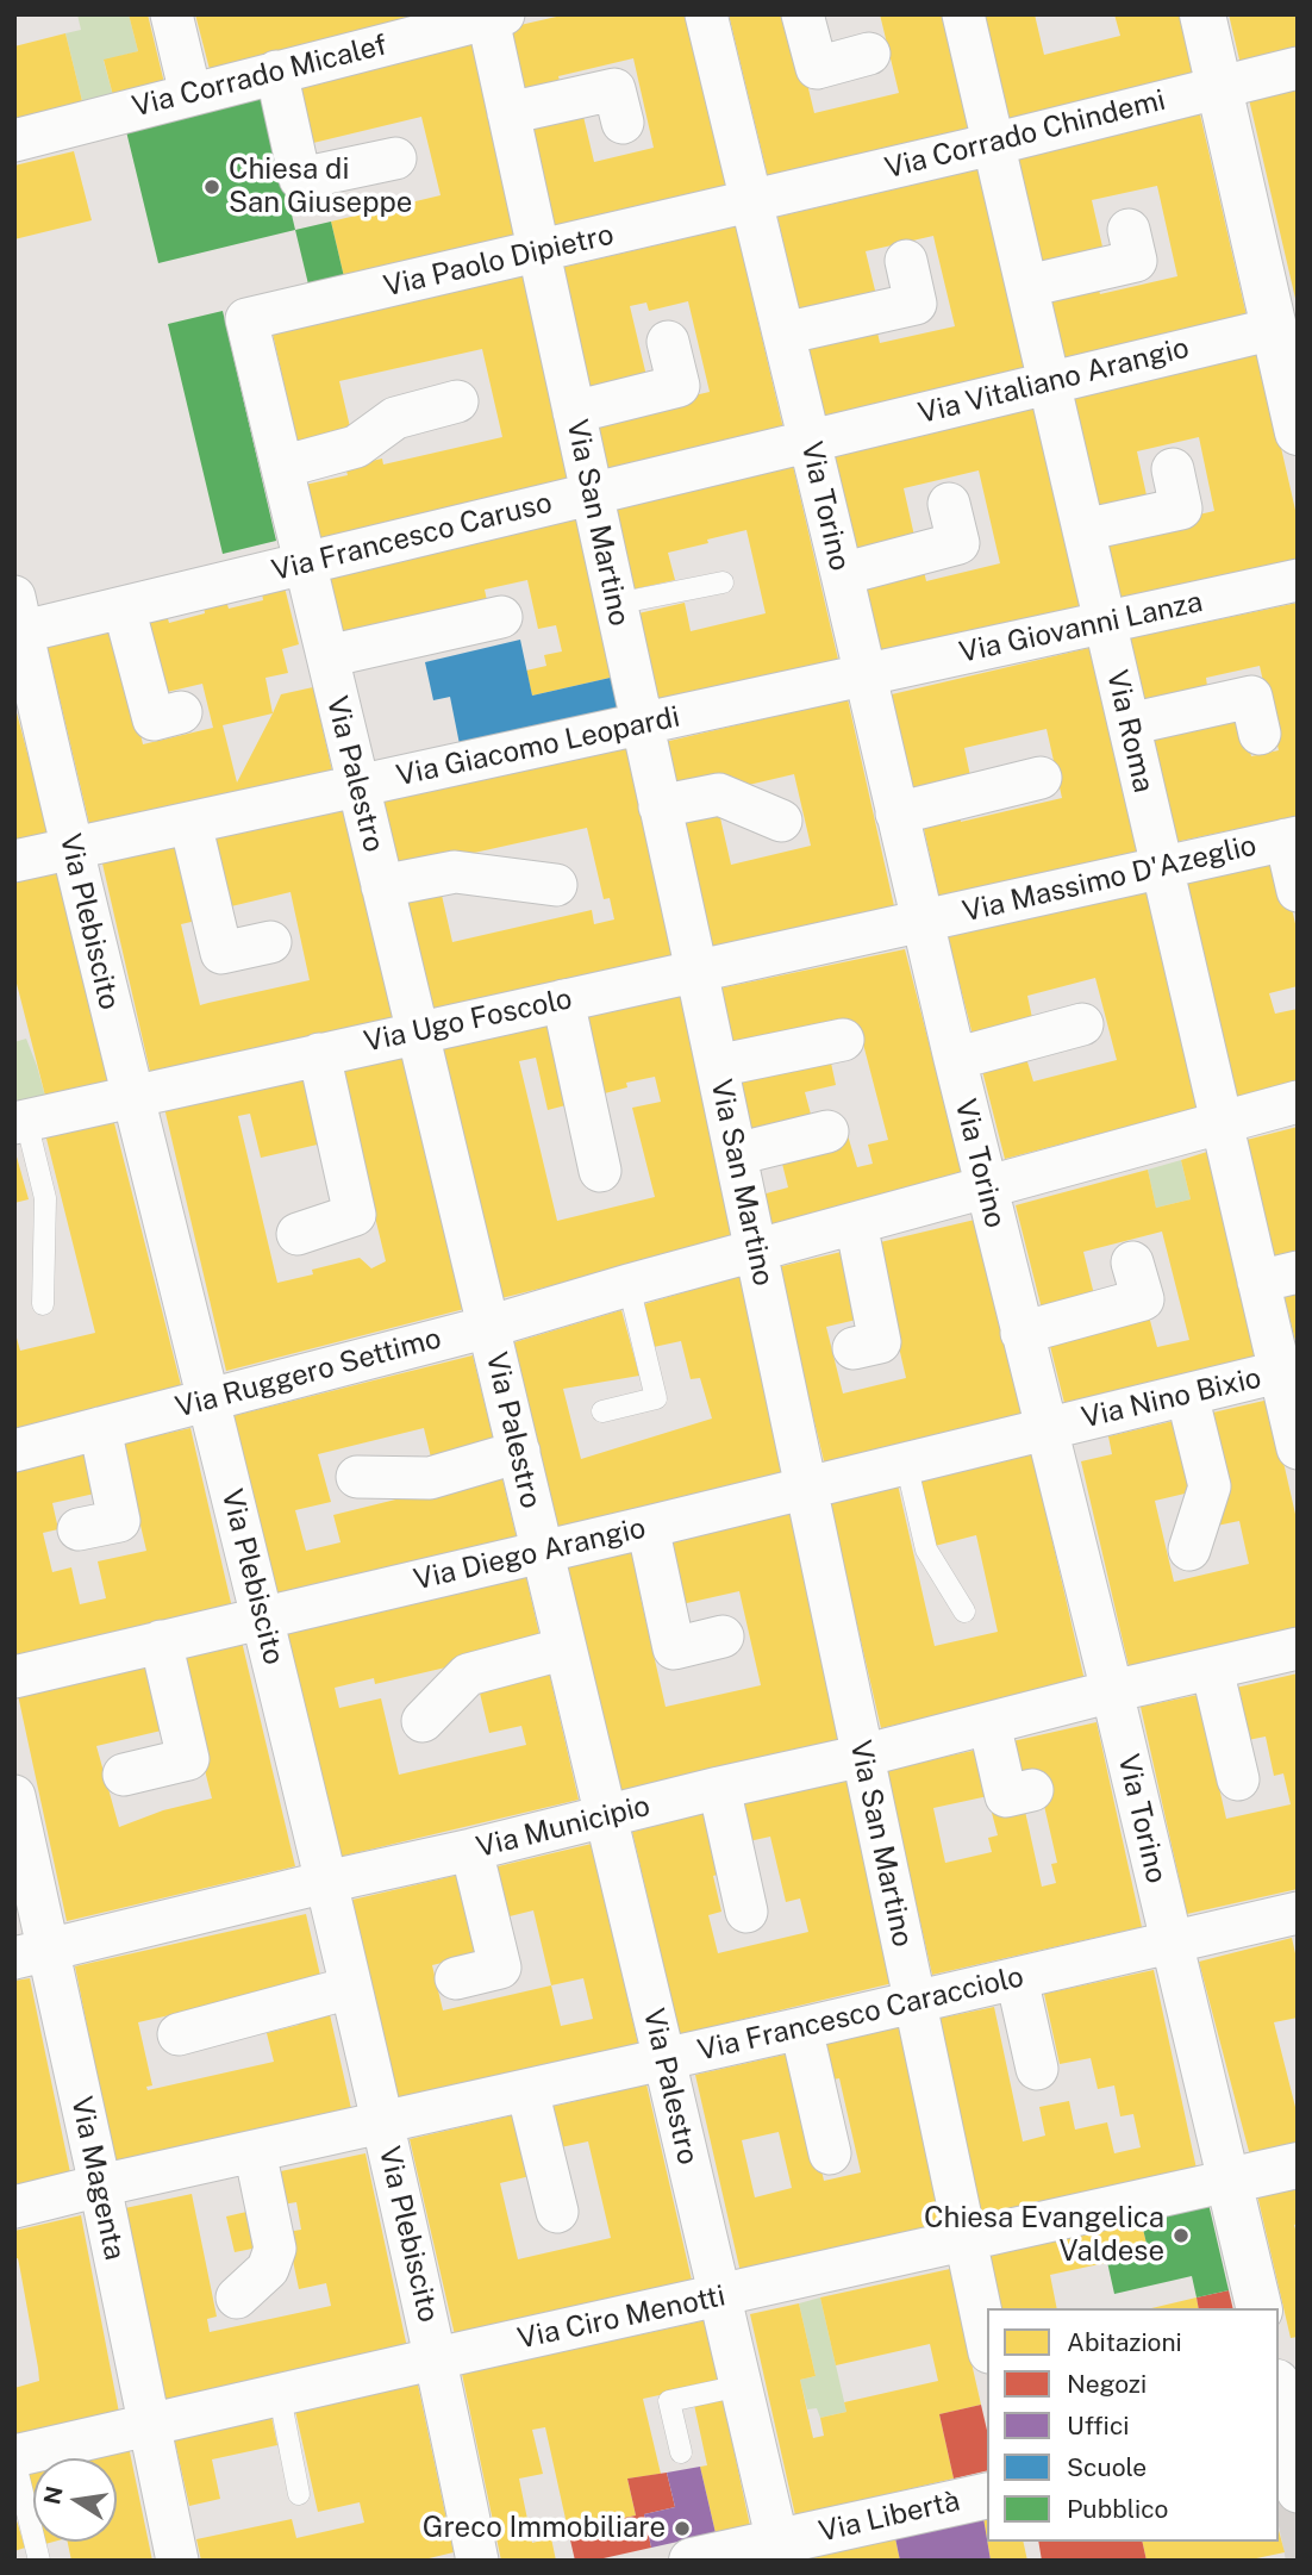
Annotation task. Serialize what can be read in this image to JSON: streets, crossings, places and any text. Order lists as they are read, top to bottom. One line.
{"streets":{"street":["Via Corrado Micalef","Via Corrado Chindemi","Via Paolo Dipietro","Via Vitaliano Arangio","Via Torino","Via San Martino","Via Francesco Caruso","Via Giovanni Lanza","Via Roma","Via Giacomo Leopardi","Via Palestro","Via Massimo D'Azeglio","Via Plebiscito","Via Ugo Foscolo","Via Ruggero Settimo","Via Nino Bixio","Via Diego Arangio","Via Municipio","Via Francesco Caracciolo","Via Magenta","Via Ciro Menotti","Via Libertà"]},"crossings":[["Via Corrado Micalef","Via San Martino"],["Via Corrado Chindemi","Via Paolo Dipietro"],["Via Corrado Chindemi","Via Torino"],["Via Corrado Chindemi","Via Roma"],["Via Paolo Dipietro","Via Torino"],["Via Paolo Dipietro","Via San Martino"],["Via Paolo Dipietro","Via Palestro"],["Via Vitaliano Arangio","Via Torino"],["Via Vitaliano Arangio","Via Francesco Caruso"],["Via Vitaliano Arangio","Via Roma"],["Via Torino","Via Francesco Caruso"],["Via Torino","Via Giovanni Lanza"],["Via Torino","Via Giacomo Leopardi"],["Via Torino","Via Massimo D'Azeglio"],["Via Torino","Via Ugo Foscolo"],["Via Torino","Via Ruggero Settimo"],["Via Torino","Via Nino Bixio"],["Via Torino","Via Diego Arangio"],["Via Torino","Via Municipio"],["Via Torino","Via Francesco Caracciolo"],["Via Torino","Via Ciro Menotti"],["Via San Martino","Via Francesco Caruso"],["Via San Martino","Via Giacomo Leopardi"],["Via San Martino","Via Ugo Foscolo"],["Via San Martino","Via Ruggero Settimo"],["Via San Martino","Via Diego Arangio"],["Via San Martino","Via Municipio"],["Via San Martino","Via Francesco Caracciolo"],["Via San Martino","Via Ciro Menotti"],["Via Francesco Caruso","Via Palestro"],["Via Francesco Caruso","Via Plebiscito"],["Via Giovanni Lanza","Via Roma"],["Via Giovanni Lanza","Via Giacomo Leopardi"],["Via Roma","Via Massimo D'Azeglio"],["Via Roma","Via Ruggero Settimo"],["Via Roma","Via Nino Bixio"],["Via Giacomo Leopardi","Via Palestro"],["Via Giacomo Leopardi","Via Plebiscito"],["Via Palestro","Via Ugo Foscolo"],["Via Palestro","Via Ruggero Settimo"],["Via Palestro","Via Diego Arangio"],["Via Palestro","Via Municipio"],["Via Palestro","Via Francesco Caracciolo"],["Via Palestro","Via Ciro Menotti"],["Via Palestro","Via Libertà"],["Via Massimo D'Azeglio","Via Ugo Foscolo"],["Via Plebiscito","Via Ugo Foscolo"],["Via Plebiscito","Via Ruggero Settimo"],["Via Plebiscito","Via Diego Arangio"],["Via Plebiscito","Via Municipio"],["Via Plebiscito","Via Francesco Caracciolo"],["Via Plebiscito","Via Ciro Menotti"],["Via Nino Bixio","Via Diego Arangio"],["Via Municipio","Via Magenta"],["Via Francesco Caracciolo","Via Magenta"],["Via Magenta","Via Ciro Menotti"]],"places":["Chiesa di San Giuseppe","Chiesa Evangelica Valdese","Greco Immobiliare"],"legend":["Abitazioni","Negozi","Uffici","Scuole","Pubblico"],"north":"left"}
